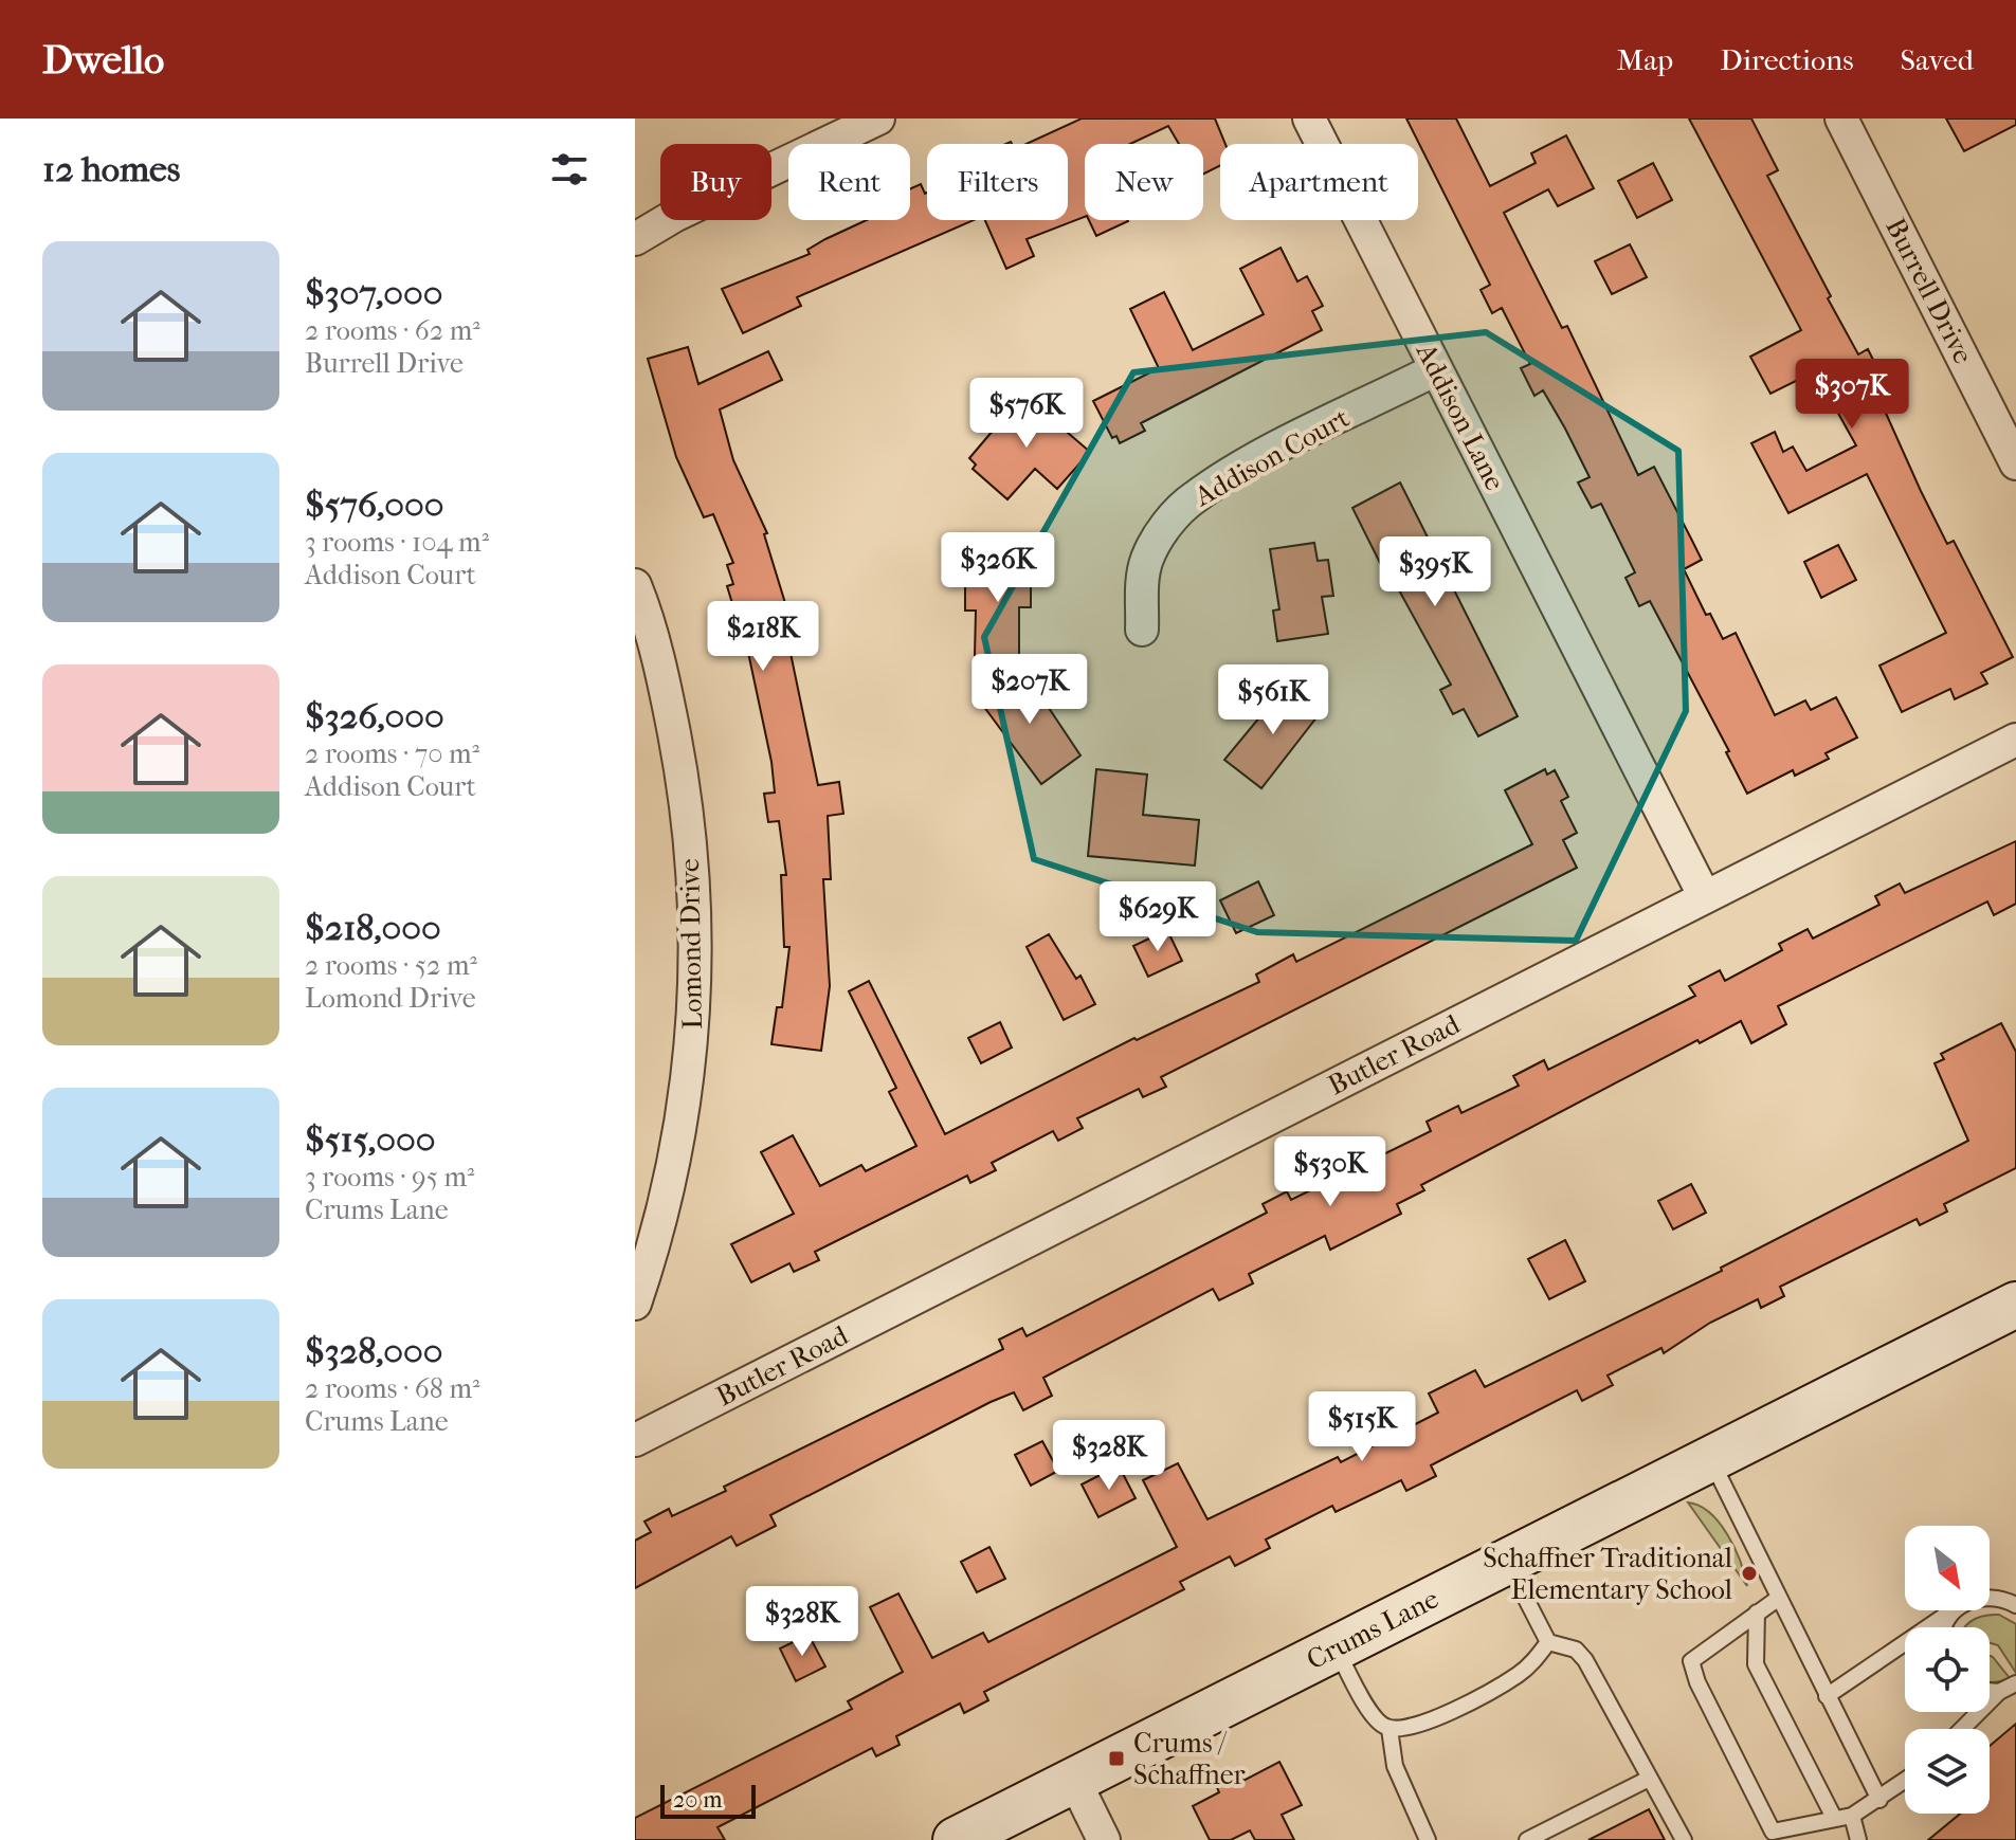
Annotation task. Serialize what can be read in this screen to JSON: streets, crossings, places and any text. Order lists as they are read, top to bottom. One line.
{"streets":{"main road":["Crums Lane"],"street":["Burrell Drive","Addison Lane","Addison Court","Lomond Drive","Butler Road"]},"crossings":[["Addison Lane","Addison Court"],["Addison Lane","Butler Road"]],"places":{"other":["Schaffner Traditional Elementary School"],"transit":["Crums / Schaffner"]},"scale_bar":"20 m","north":"bottom right","page":{"header":"Dwello","nav":["Map","Directions","Saved"],"heading":"12 homes","chip":["Buy","Rent","Filters","New","Apartment"],"list":[{"name":"$307,000","note":"2 rooms · 62 m² · Burrell Drive"},{"name":"$576,000","note":"3 rooms · 104 m² · Addison Court"},{"name":"$326,000","note":"2 rooms · 70 m² · Addison Court"},{"name":"$218,000","note":"2 rooms · 52 m² · Lomond Drive"},{"name":"$515,000","note":"3 rooms · 95 m² · Crums Lane"},{"name":"$328,000","note":"2 rooms · 68 m² · Crums Lane"}],"price":["$307K","$576K","$326K","$395K","$218K","$207K","$561K","$629K","$530K","$515K","$328K","$328K"],"scale":"20 m"}}
